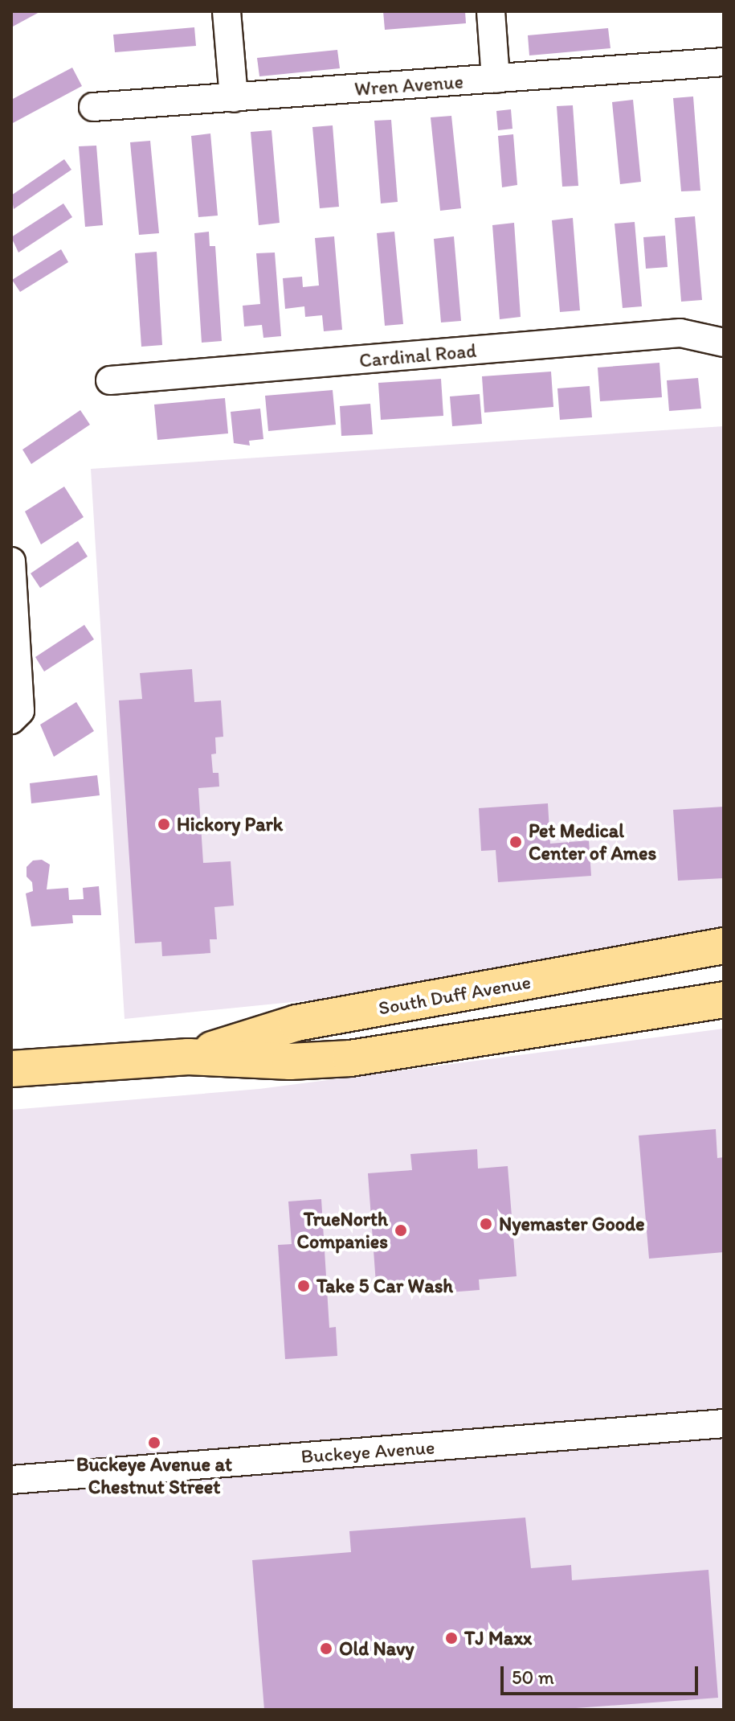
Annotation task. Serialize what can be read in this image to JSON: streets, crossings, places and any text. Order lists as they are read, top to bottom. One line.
{"streets":{"main road":["South Duff Avenue"],"street":["Wren Avenue","Cardinal Road","Buckeye Avenue"]},"places":["Hickory Park","Pet Medical Center of Ames","Nyemaster Goode","TrueNorth Companies","Take 5 Car Wash","Buckeye Avenue at Chestnut Street","TJ Maxx","Old Navy"],"scale_bar":"50 m"}
